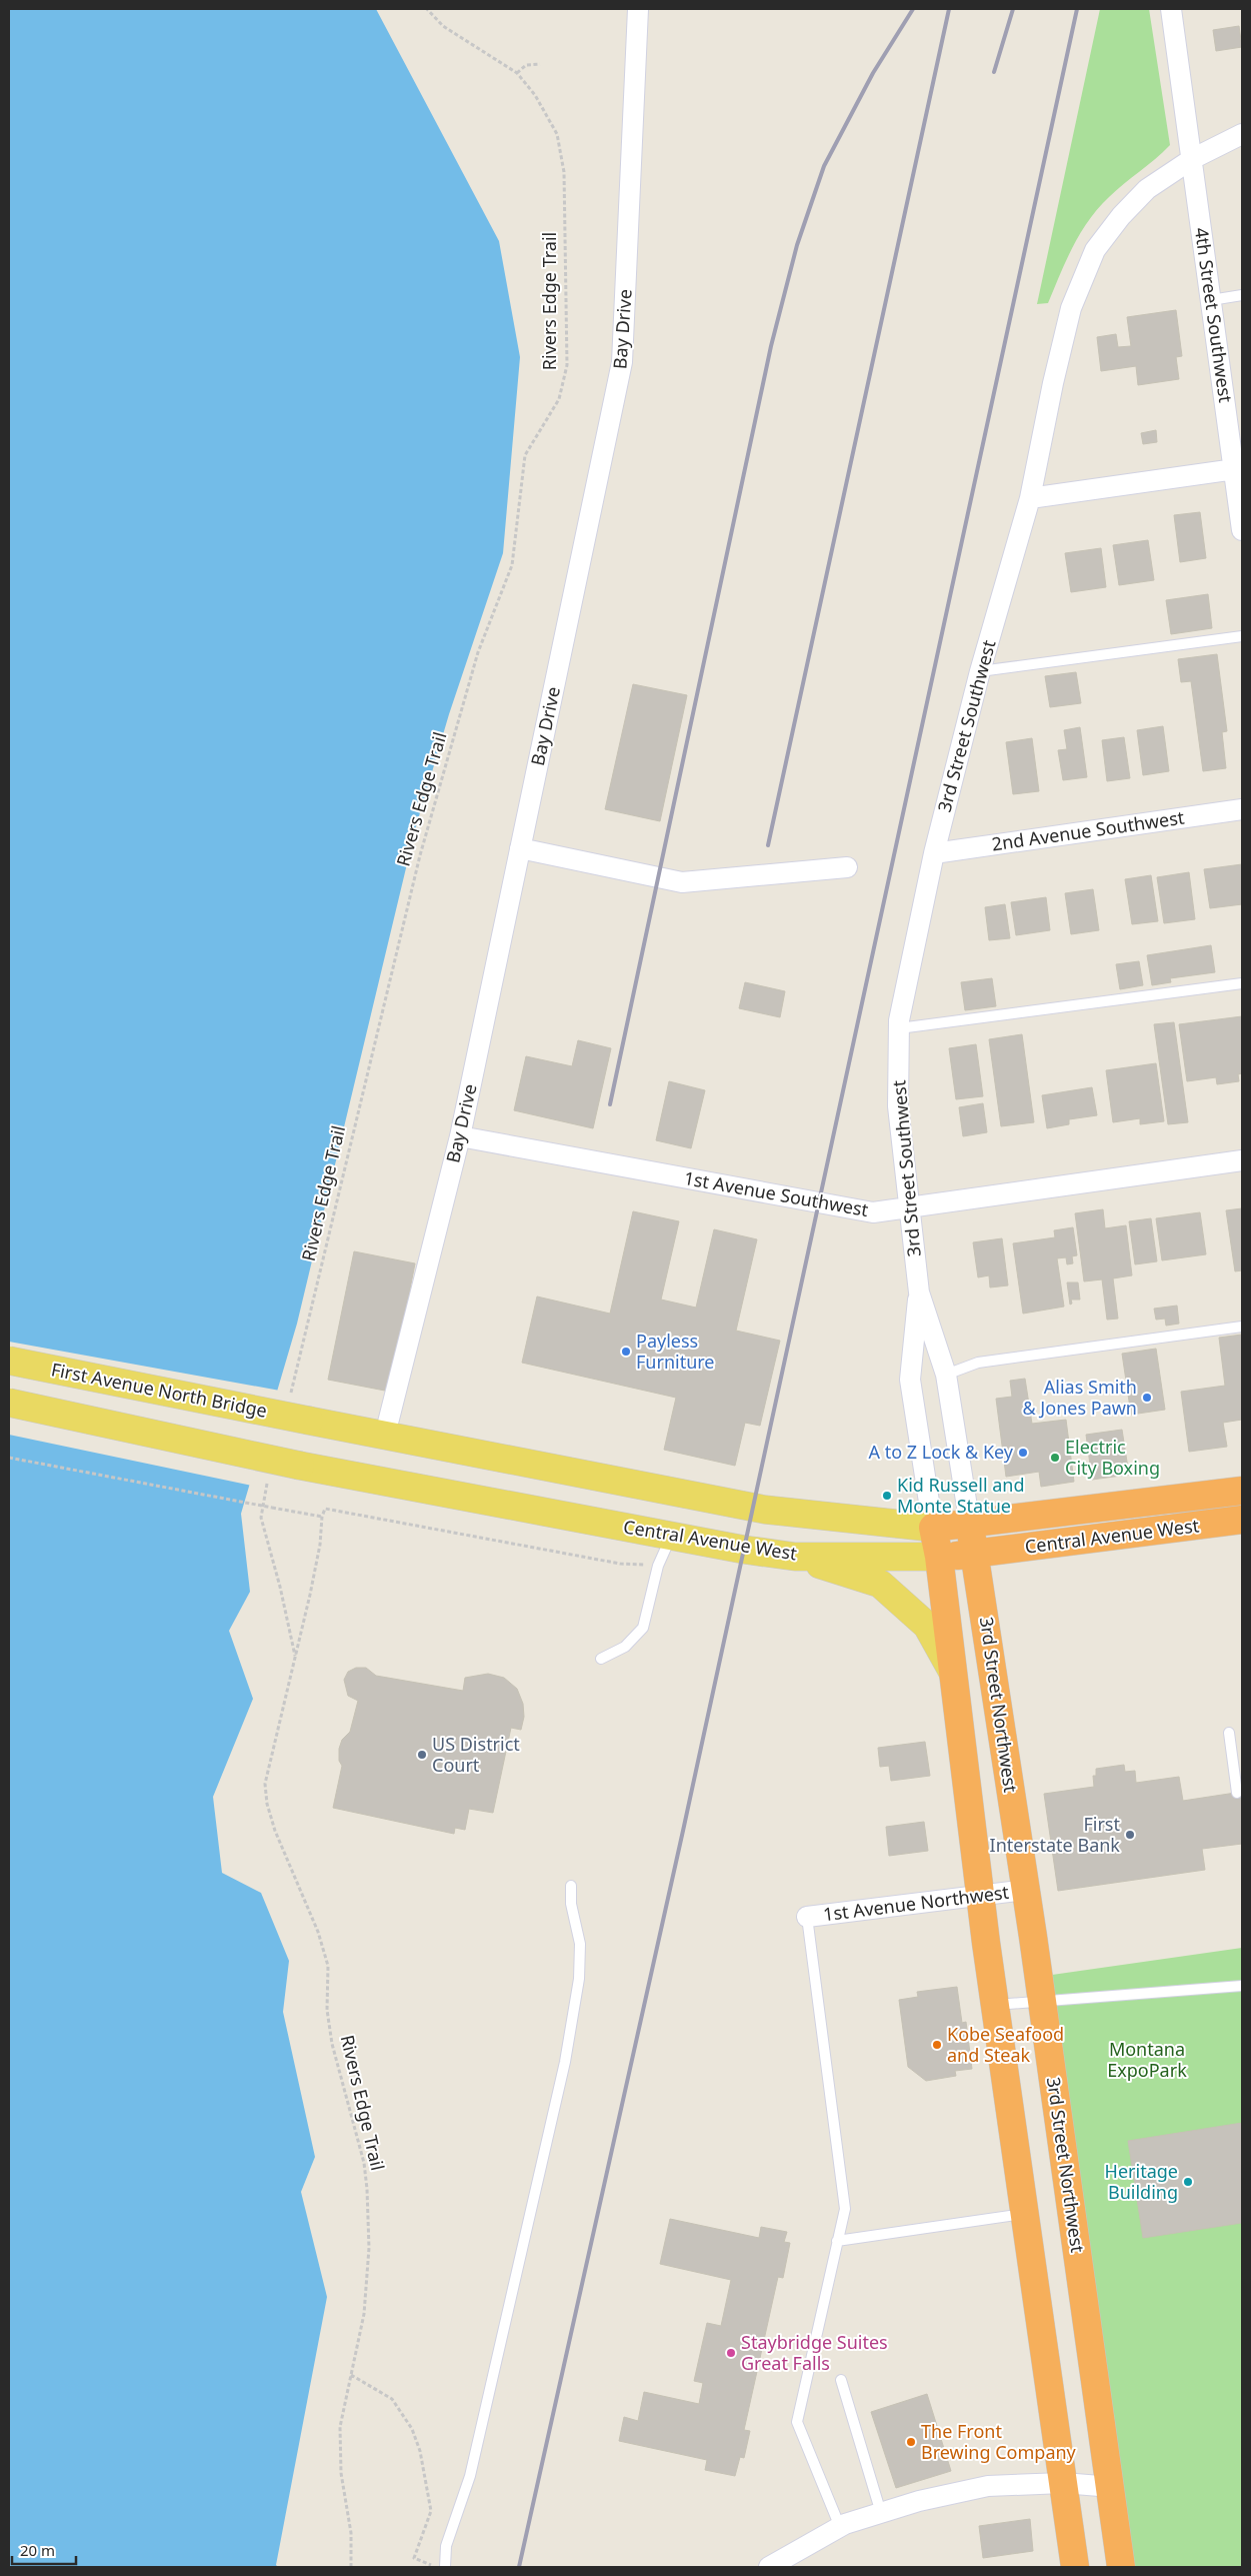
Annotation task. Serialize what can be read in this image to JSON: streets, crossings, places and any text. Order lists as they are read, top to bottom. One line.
{"streets":{"highway":["Central Avenue West","3rd Street Northwest"],"main road":["First Avenue North Bridge"],"street":["4th Street Southwest","Bay Drive","3rd Street Southwest","2nd Avenue Southwest","1st Avenue Southwest","1st Avenue Northwest"],"path":["Rivers Edge Trail"]},"crossings":[["4th Street Southwest","3rd Street Southwest"],["Bay Drive","1st Avenue Southwest"],["Bay Drive","Central Avenue West"],["3rd Street Southwest","2nd Avenue Southwest"],["3rd Street Southwest","1st Avenue Southwest"],["3rd Street Southwest","Central Avenue West"],["3rd Street Southwest","3rd Street Northwest"],["First Avenue North Bridge","Central Avenue West"],["Central Avenue West","3rd Street Northwest"],["3rd Street Northwest","1st Avenue Northwest"]],"parks":["Montana ExpoPark"],"places":["Payless Furniture","Alias Smith & Jones Pawn","A to Z Lock & Key","Electric City Boxing","Kid Russell and Monte Statue","US District Court","First Interstate Bank","Kobe Seafood and Steak","Heritage Building","Staybridge Suites Great Falls","The Front Brewing Company"],"scale_bar":"20 m"}
